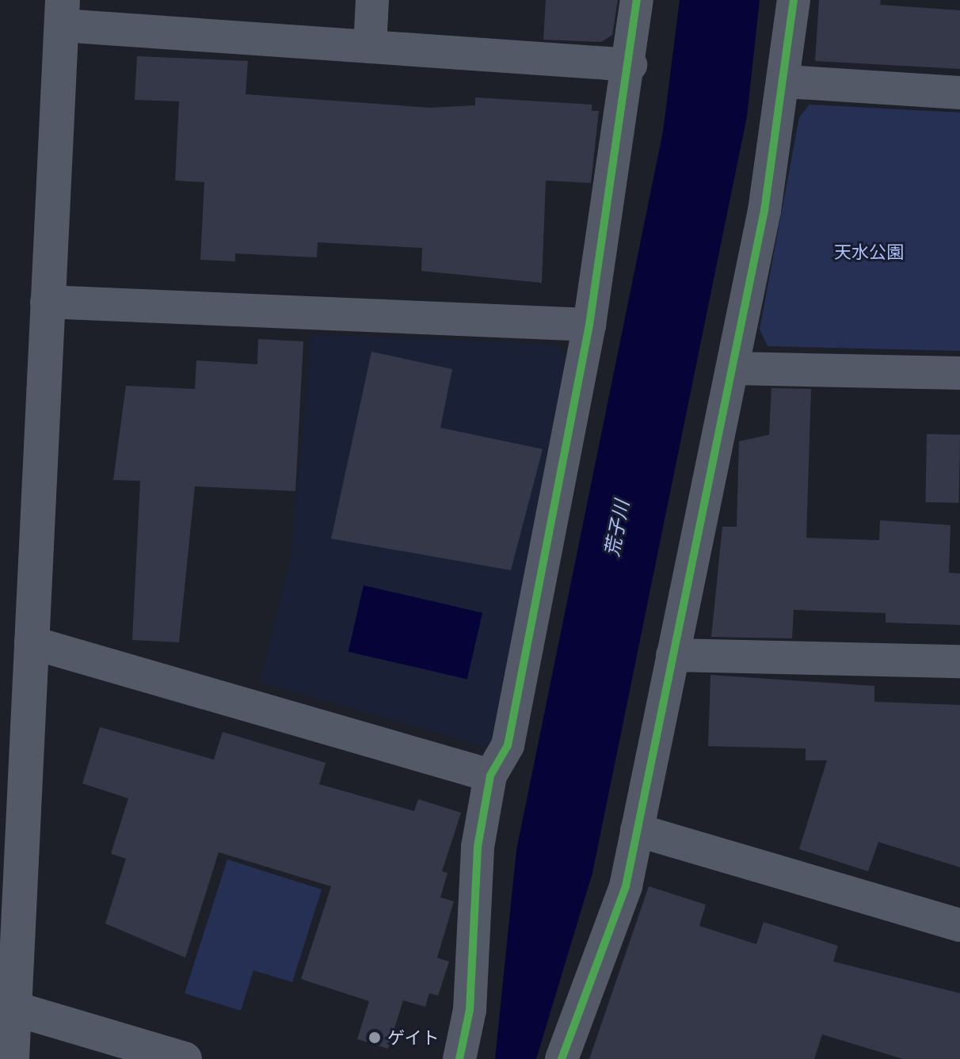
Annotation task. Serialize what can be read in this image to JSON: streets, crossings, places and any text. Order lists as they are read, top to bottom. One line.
{"water":["荒子川"],"parks":["天水公園"],"places":["ゲイト"]}
